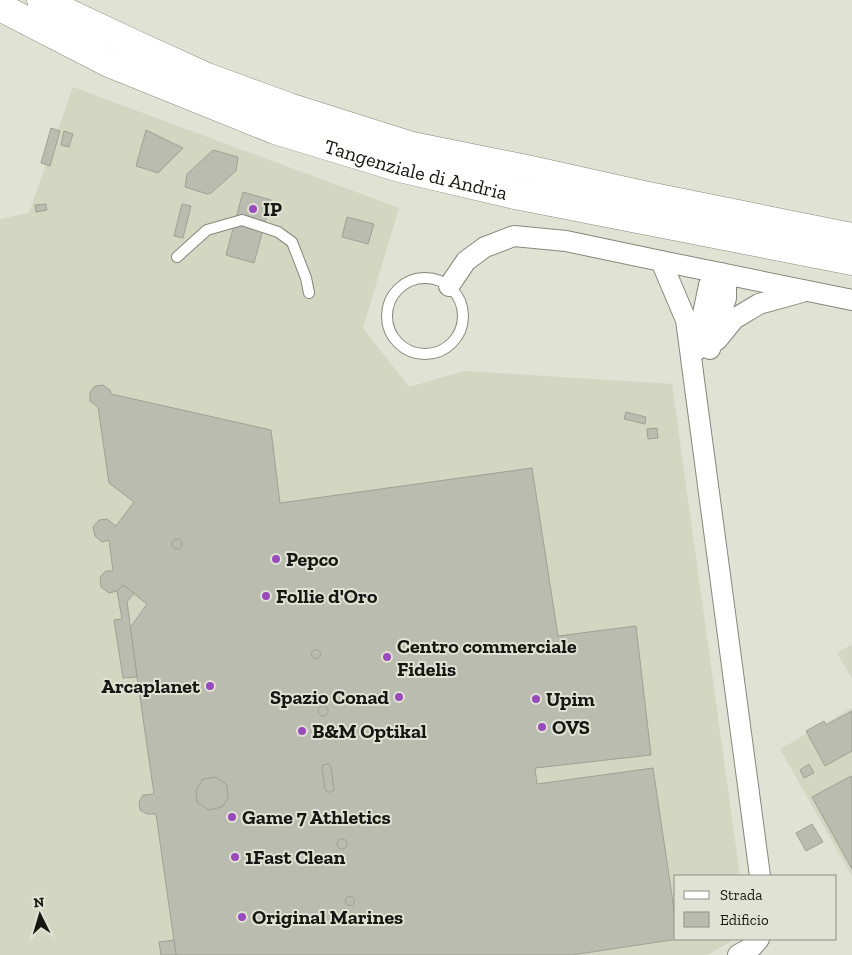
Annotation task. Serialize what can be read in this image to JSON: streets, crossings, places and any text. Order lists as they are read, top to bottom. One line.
{"streets":{"main road":["Tangenziale di Andria"]},"places":["IP","Pepco","Follie d'Oro","Centro commerciale Fidelis","Arcaplanet","Spazio Conad","Upim","OVS","B&M Optikal","Game 7 Athletics","1Fast Clean","Original Marines"],"legend":["Strada","Edificio"],"north":"top"}
